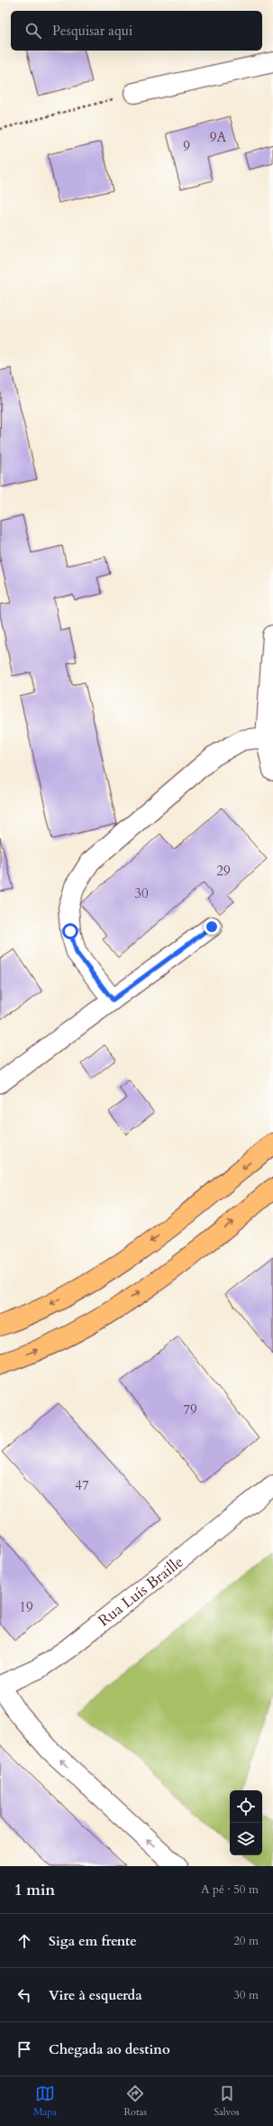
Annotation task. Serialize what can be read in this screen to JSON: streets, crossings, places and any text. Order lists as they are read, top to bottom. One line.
{"streets":{"street":["Rua Luís Braille"]},"house_numbers":["9A","9","29","30","79","47","19"],"page":{"search":"Pesquisar aqui","heading":["1 min","A pé · 50 m"],"list":[["Siga em frente","20 m"],["Vire à esquerda","30 m"],"Chegada ao destino"],"nav":["Mapa","Rotas","Salvos"]}}
